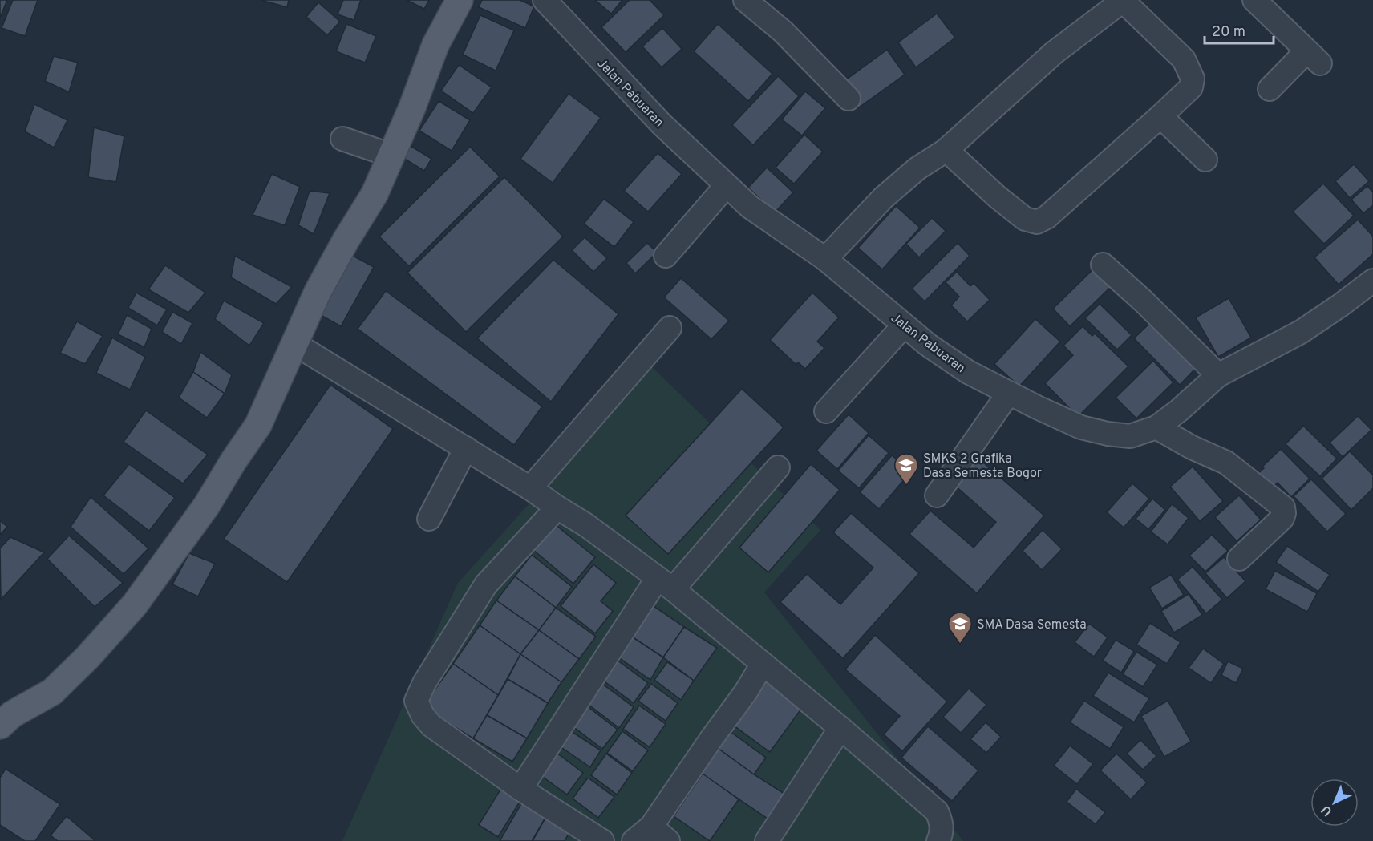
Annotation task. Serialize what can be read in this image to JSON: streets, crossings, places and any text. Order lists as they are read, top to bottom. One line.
{"streets":{"street":["Jalan Pabuaran"]},"places":{"school or university":["SMKS 2 Grafika Dasa Semesta Bogor","SMA Dasa Semesta"]},"scale_bar":"20 m","north":"bottom left"}
